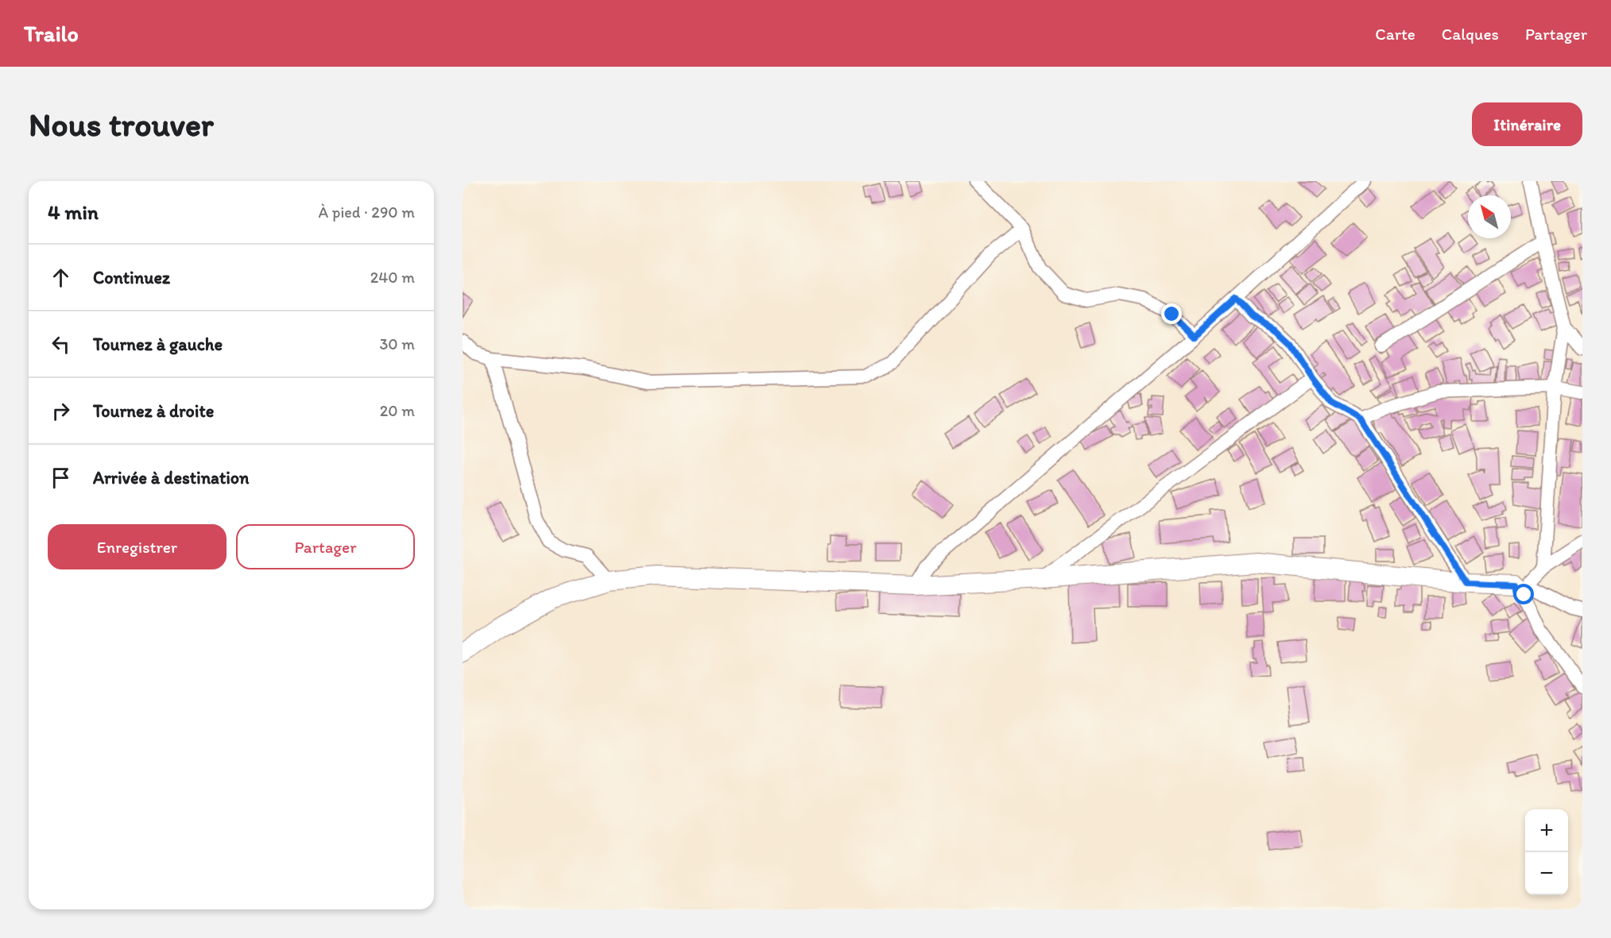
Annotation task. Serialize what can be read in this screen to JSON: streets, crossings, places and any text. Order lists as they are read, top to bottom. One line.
{"north":"top left","page":{"header":"Trailo","nav":["Carte","Calques","Partager"],"buttons":["Itinéraire",["Enregistrer","Partager"]],"title":"Nous trouver","heading":["4 min","À pied · 290 m"],"list":[["Continuez","240 m"],["Tournez à gauche","30 m"],["Tournez à droite","20 m"],"Arrivée à destination"],"map_buttons":["+","−"]}}
